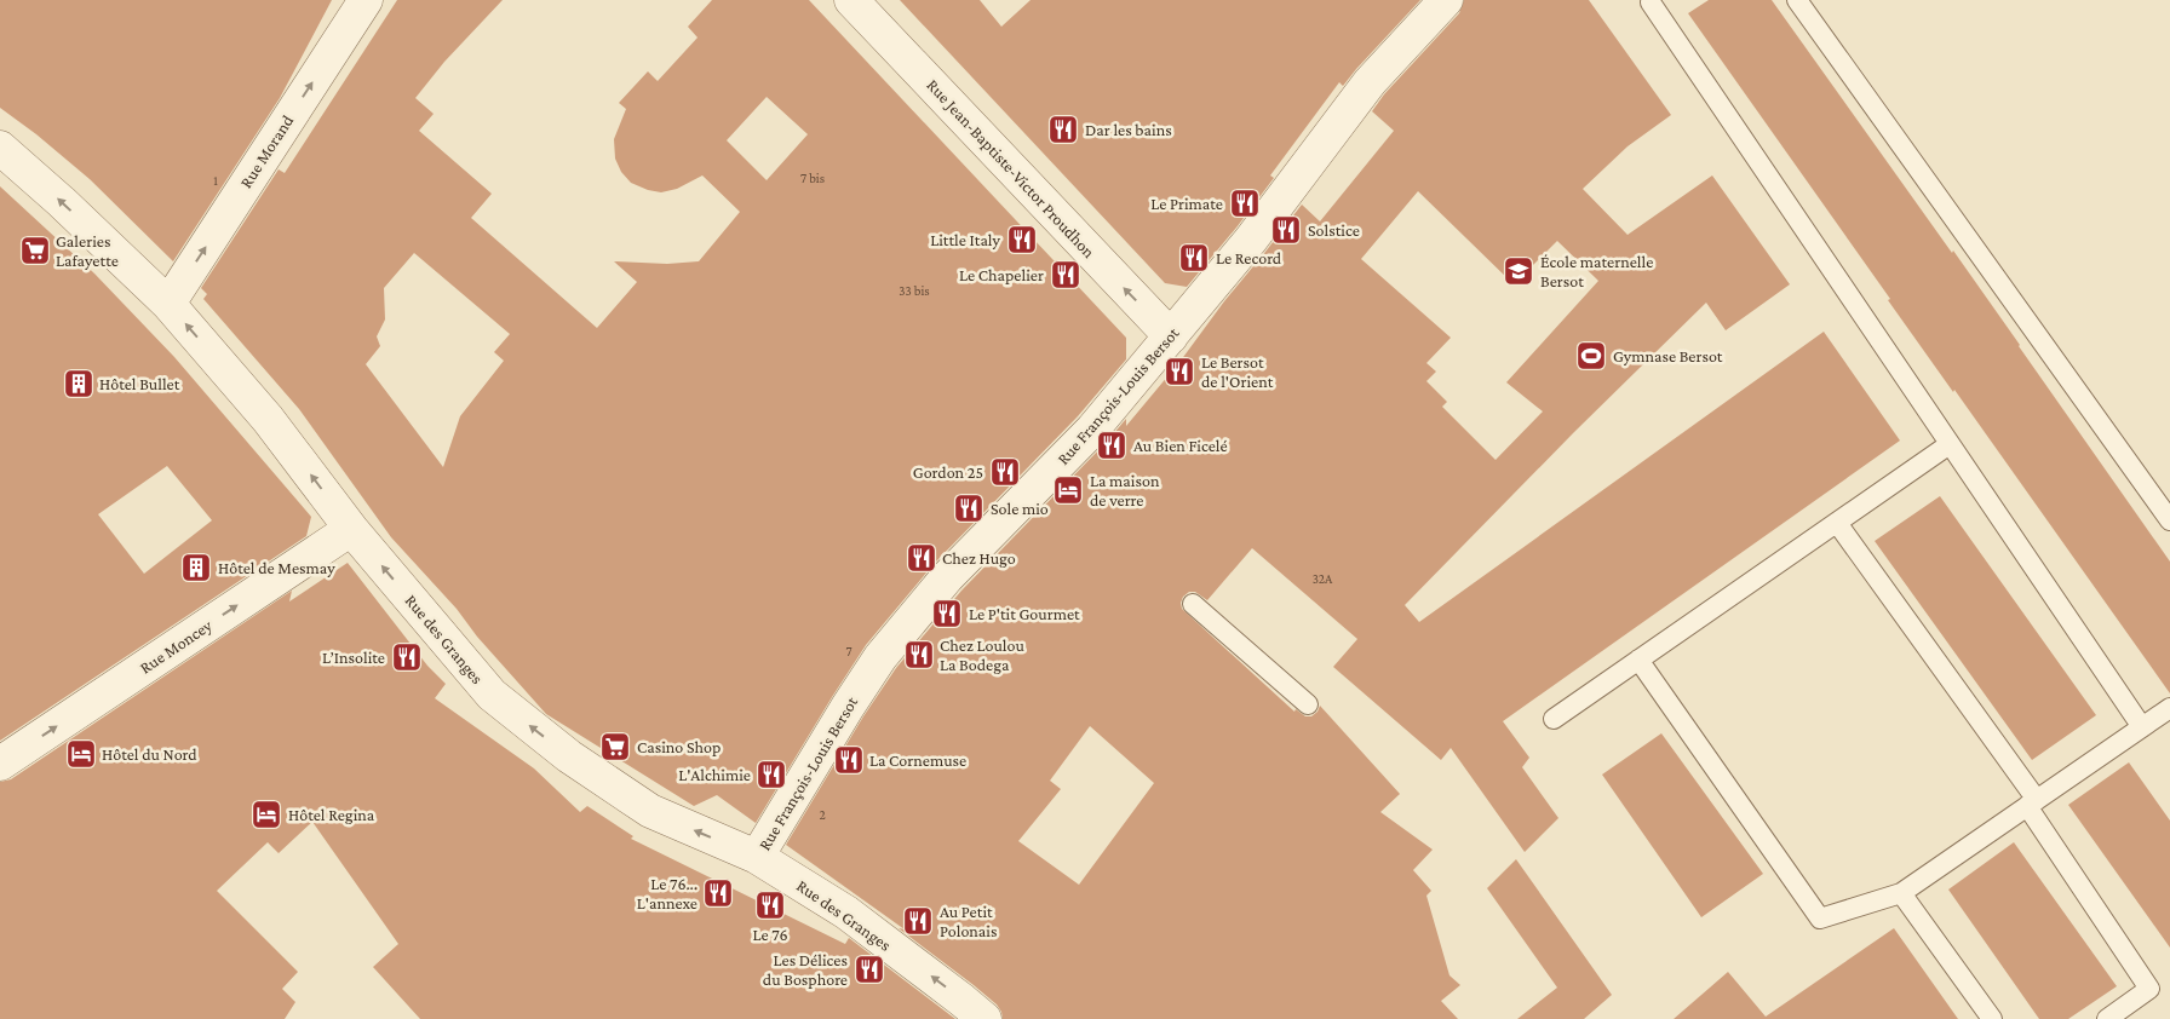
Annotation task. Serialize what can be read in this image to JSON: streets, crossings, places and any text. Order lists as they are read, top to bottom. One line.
{"streets":{"street":["Rue Morand","Rue Jean-Baptiste-Victor Proudhon","Rue François-Louis Bersot","Rue des Granges","Rue Moncey"]},"crossings":[["Rue Morand","Rue des Granges"],["Rue Jean-Baptiste-Victor Proudhon","Rue François-Louis Bersot"],["Rue François-Louis Bersot","Rue des Granges"],["Rue des Granges","Rue Moncey"]],"one_way":["Rue Morand","Rue Jean-Baptiste-Victor Proudhon","Rue des Granges","Rue Moncey"],"places":{"restaurant":["Dar les bains","Le Primate","Solstice","Little Italy","Le Record","Le Chapelier","Le Bersot de l'Orient","Au Bien Ficelé","Gordon 25","Sole mio","Chez Hugo","Le P'tit Gourmet","Chez Loulou La Bodega","L’Insolite","La Cornemuse","L'Alchimie","Le 76... L'annexe","Le 76","Au Petit Polonais","Les Délices du Bosphore"],"supermarket":["Galeries Lafayette","Casino Shop"],"school or university":["École maternelle Bersot"],"sports":["Gymnase Bersot"],"building":["Hôtel Bullet","Hôtel de Mesmay"],"hotel":["La maison de verre","Hôtel du Nord","Hôtel Regina"]},"house_numbers":["7 bis","1","33 bis","32A","7","2"]}
